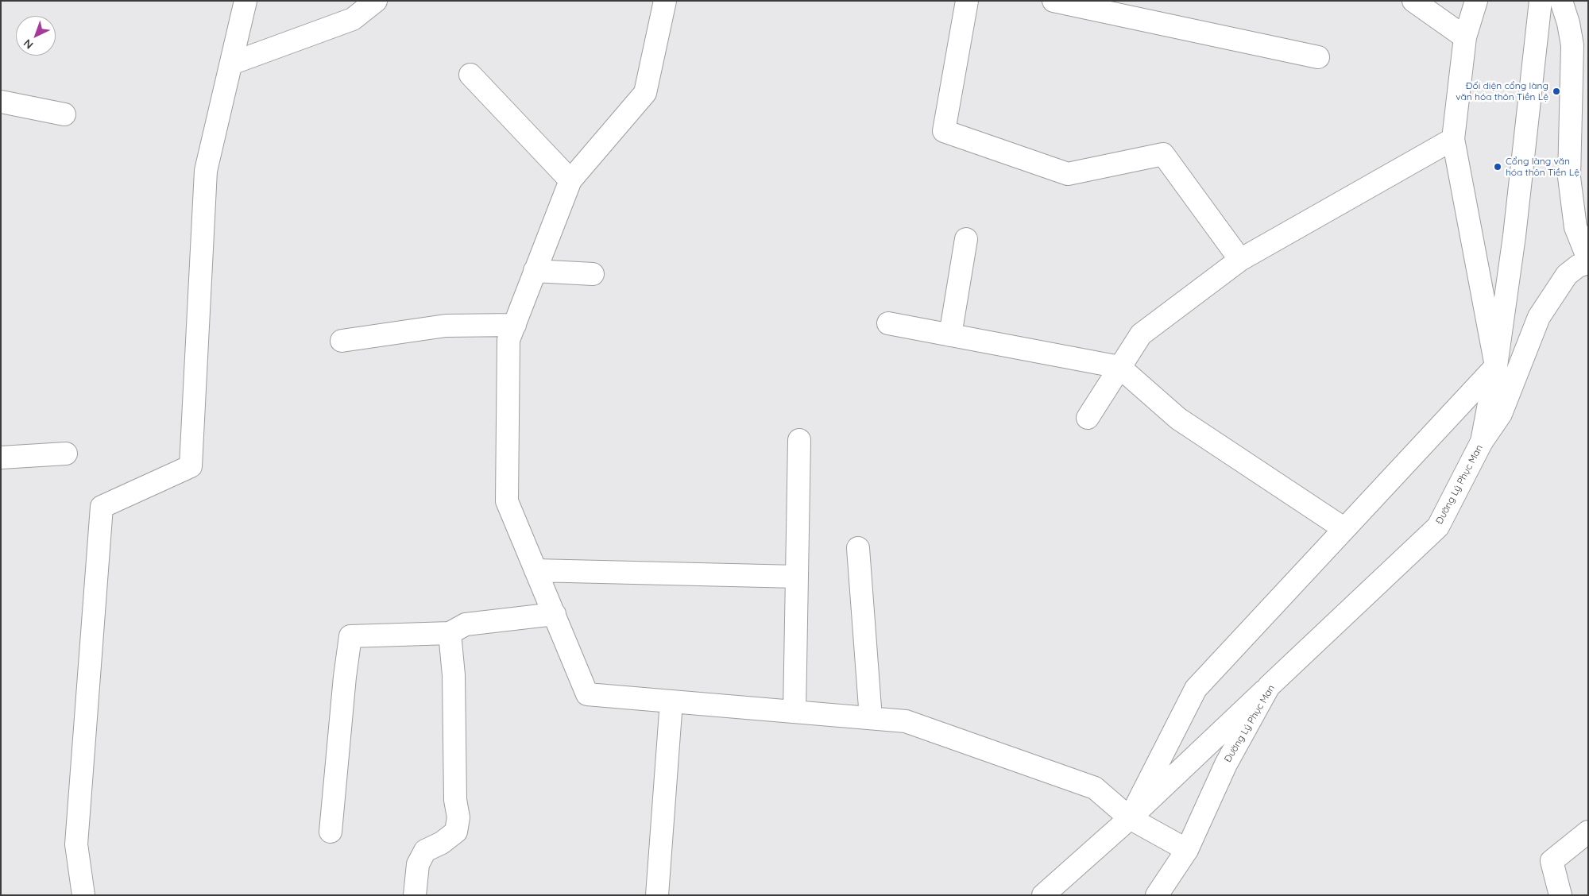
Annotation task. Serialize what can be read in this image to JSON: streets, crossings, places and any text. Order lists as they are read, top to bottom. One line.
{"streets":{"street":["Đường Lý Phục Man"]},"places":["Đối diện cổng làng văn hóa thôn Tiền Lệ","Cổng làng văn hóa thôn Tiền Lệ"],"north":"bottom left"}
